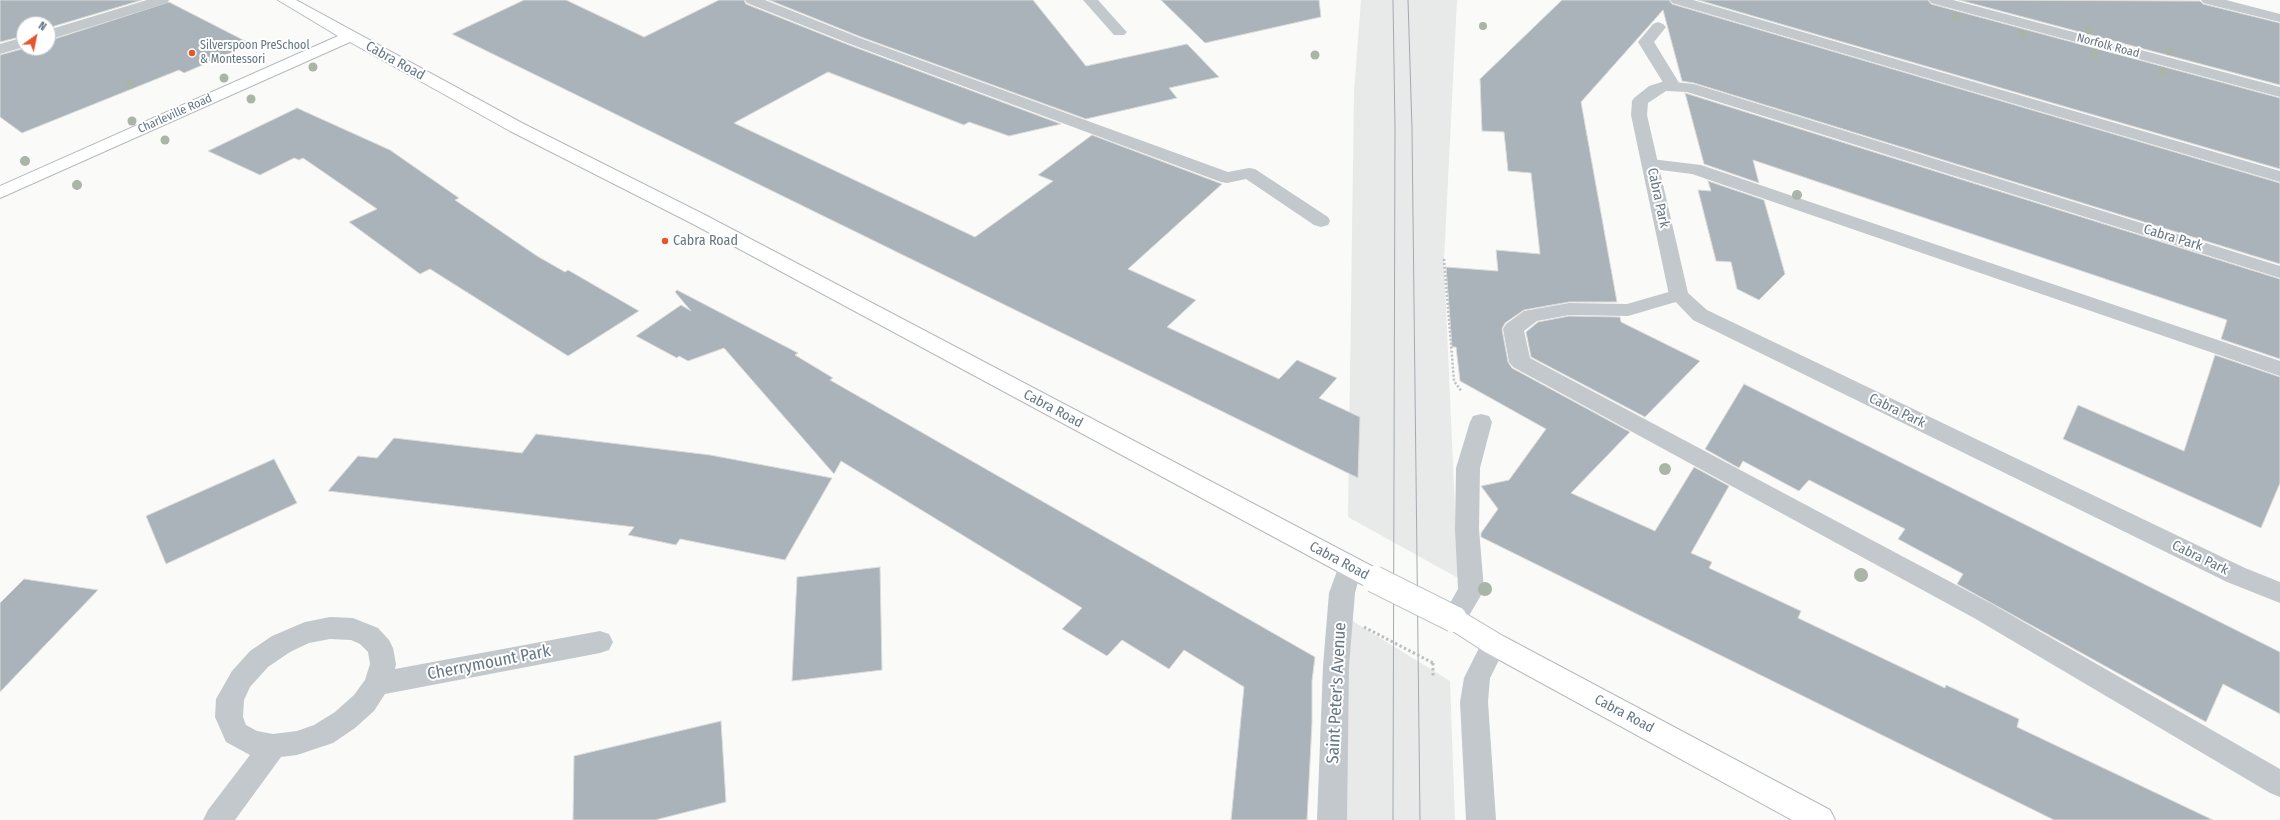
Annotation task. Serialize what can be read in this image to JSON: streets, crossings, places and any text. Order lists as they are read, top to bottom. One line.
{"streets":{"main road":["Cabra Road","Charleville Road"],"street":["Norfolk Road","Cabra Park","Cherrymount Park","Saint Peter's Avenue"]},"crossings":[["Cabra Road","Charleville Road"],["Cabra Road","Saint Peter's Avenue"]],"places":["Silverspoon PreSchool & Montessori","Cabra Road"],"north":"top right"}
